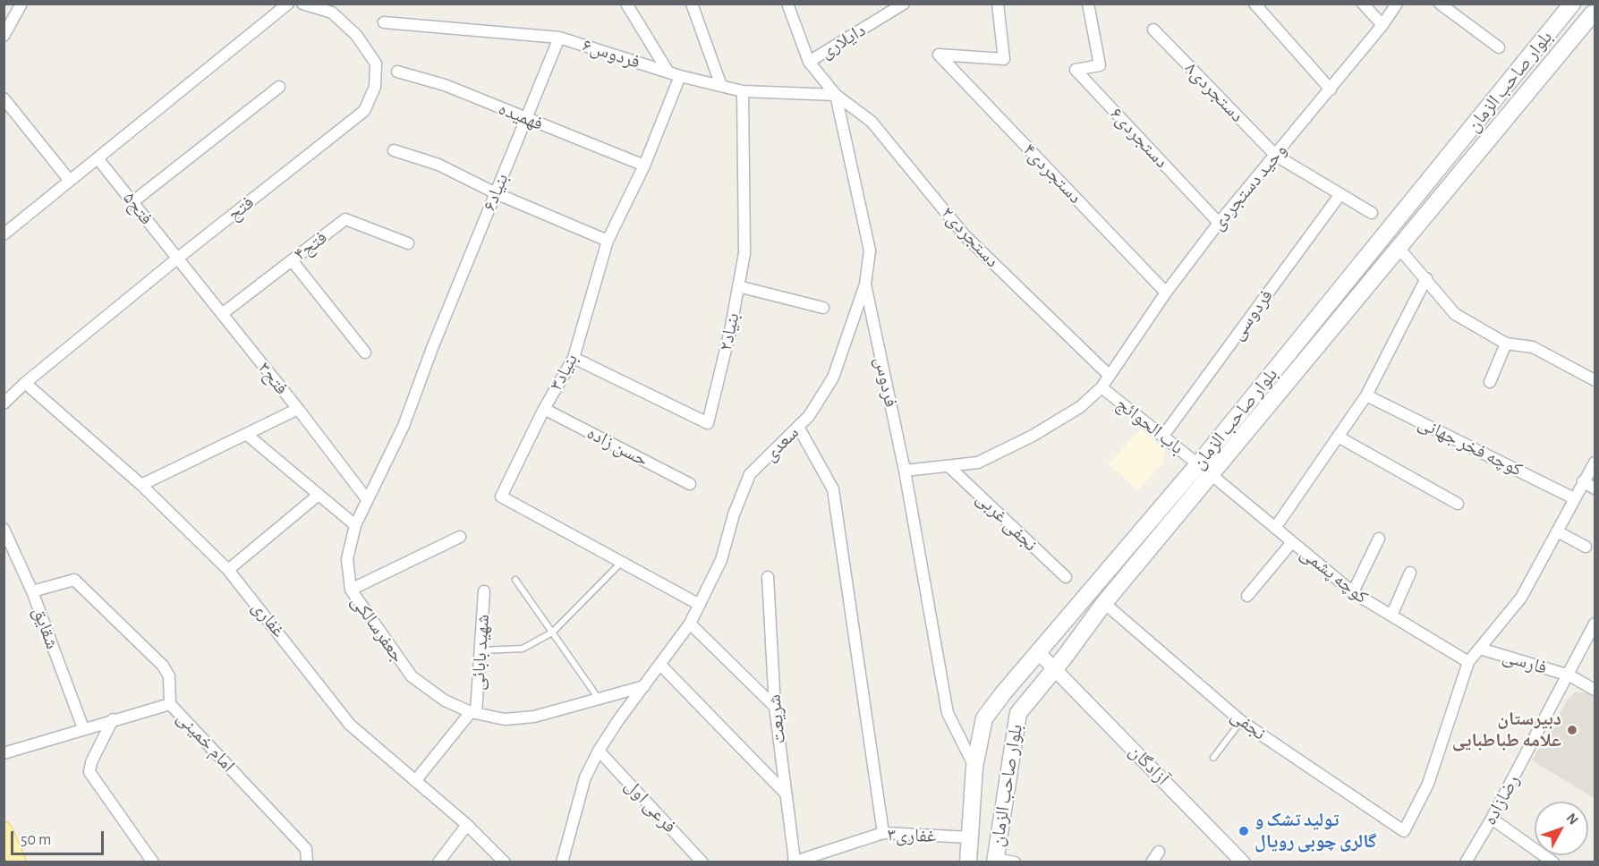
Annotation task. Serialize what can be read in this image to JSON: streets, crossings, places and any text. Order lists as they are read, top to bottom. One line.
{"streets":{"main road":["بلوار صاحب الزمان"],"street":["دایلاری","فردوس۶","دستجردی۸","فهمیده","دستجردی۶","دستجردی۴","وحید دستجردی","بنیاد۶","فتح۵","فتح","دستجردی۲","فتح۴","فردوسی","بنیاد۲","بنیاد۳","فتح۳","فردوس","باب الحوائج","سعدی","حسن زاده","کوچه فخر جهانی","نجفی غربی","کوچه پشمی","غفاری","شقایق","جعفرسالکی","شهید بابائی","فارسی","شریعت","نجفی","امام خمینی","آزادگان","رضازاده","فرعی اول","غفاری۳"]},"crossings":[["دایلاری","فردوس"],["فردوس۶","بنیاد۶"],["فردوس۶","دستجردی۲"],["فردوس۶","بنیاد۲"],["فردوس۶","بنیاد۳"],["فردوس۶","فردوس"],["بلوار صاحب الزمان","فردوس"],["بلوار صاحب الزمان","باب الحوائج"],["بلوار صاحب الزمان","کوچه پشمی"],["بلوار صاحب الزمان","نجفی"],["بلوار صاحب الزمان","آزادگان"],["بلوار صاحب الزمان","غفاری۳"],["دستجردی۸","وحید دستجردی"],["دستجردی۸","فردوسی"],["فهمیده","بنیاد۶"],["فهمیده","بنیاد۳"],["دستجردی۶","وحید دستجردی"],["دستجردی۴","وحید دستجردی"],["وحید دستجردی","دستجردی۲"],["وحید دستجردی","باب الحوائج"],["بنیاد۶","جعفرسالکی"],["فتح۵","فتح"],["فتح۵","فتح۳"],["فتح","فتح۳"],["فتح","غفاری"],["دستجردی۲","فردوس"],["فتح۴","فتح۳"],["فردوسی","باب الحوائج"],["بنیاد۲","بنیاد۳"],["بنیاد۳","حسن زاده"],["فتح۳","جعفرسالکی"],["فردوس","سعدی"],["باب الحوائج","کوچه پشمی"],["سعدی","جعفرسالکی"],["سعدی","فرعی اول"],["کوچه پشمی","نجفی"],["شقایق","امام خمینی"],["جعفرسالکی","شهید بابائی"],["فارسی","رضازاده"],["شریعت","غفاری۳"]],"places":["دبیرستان علامه طباطبایی","تولید تشک و گالری چوبی رویال"],"scale_bar":"50 m","north":"top right"}
